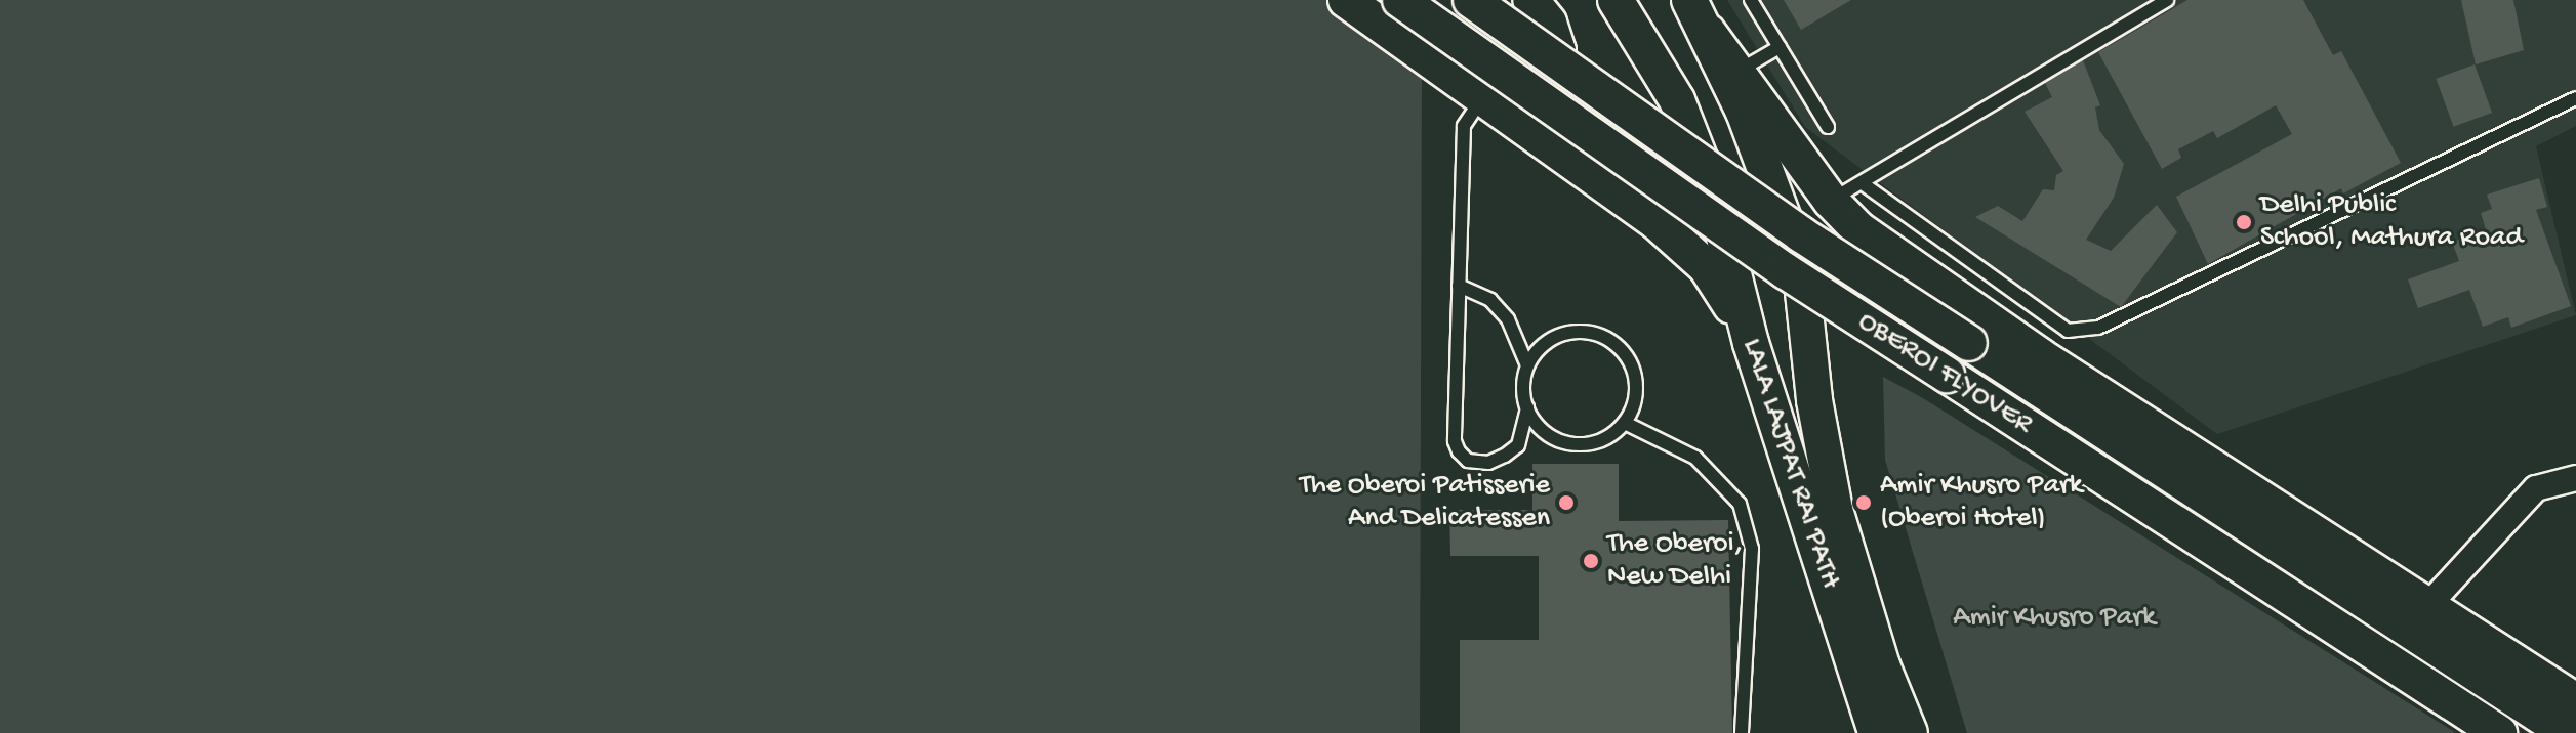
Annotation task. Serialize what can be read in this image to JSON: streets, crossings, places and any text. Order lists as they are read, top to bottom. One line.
{"streets":{"main road":["OBEROI FLYOVER","LALA LAJPAT RAI PATH"]},"parks":["Amir Khusro Park"],"places":["Delhi Public School, Mathura Road","The Oberoi Patisserie And Delicatessen","Amir Khusro Park (Oberoi Hotel)","The Oberoi, New Delhi"]}
